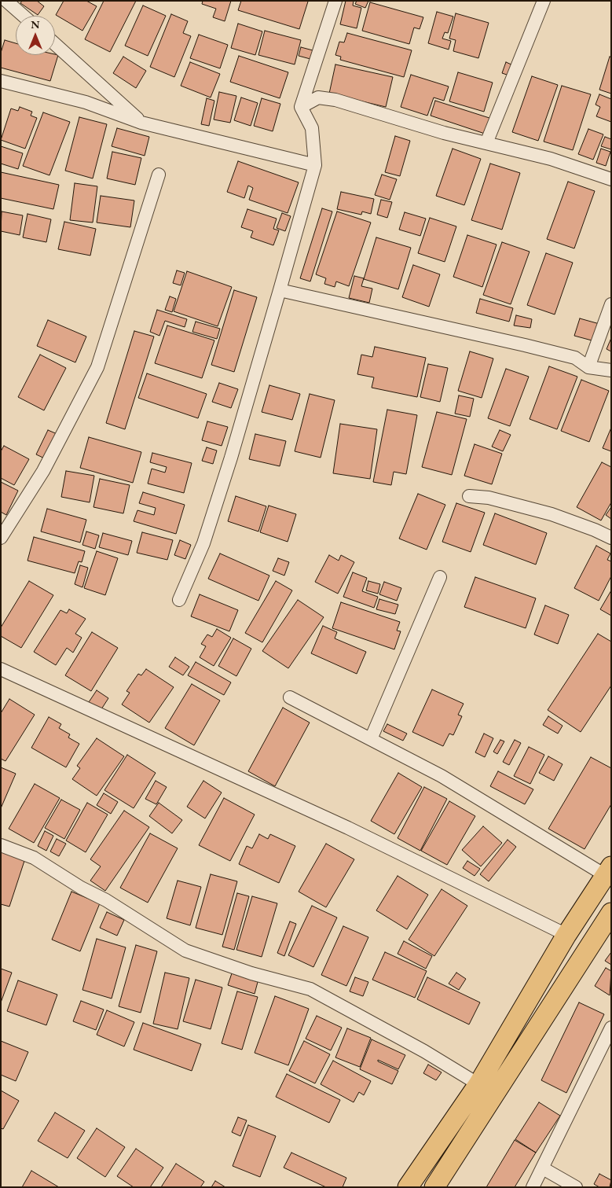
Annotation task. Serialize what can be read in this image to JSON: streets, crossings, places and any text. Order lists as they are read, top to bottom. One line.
{"north":"top"}
